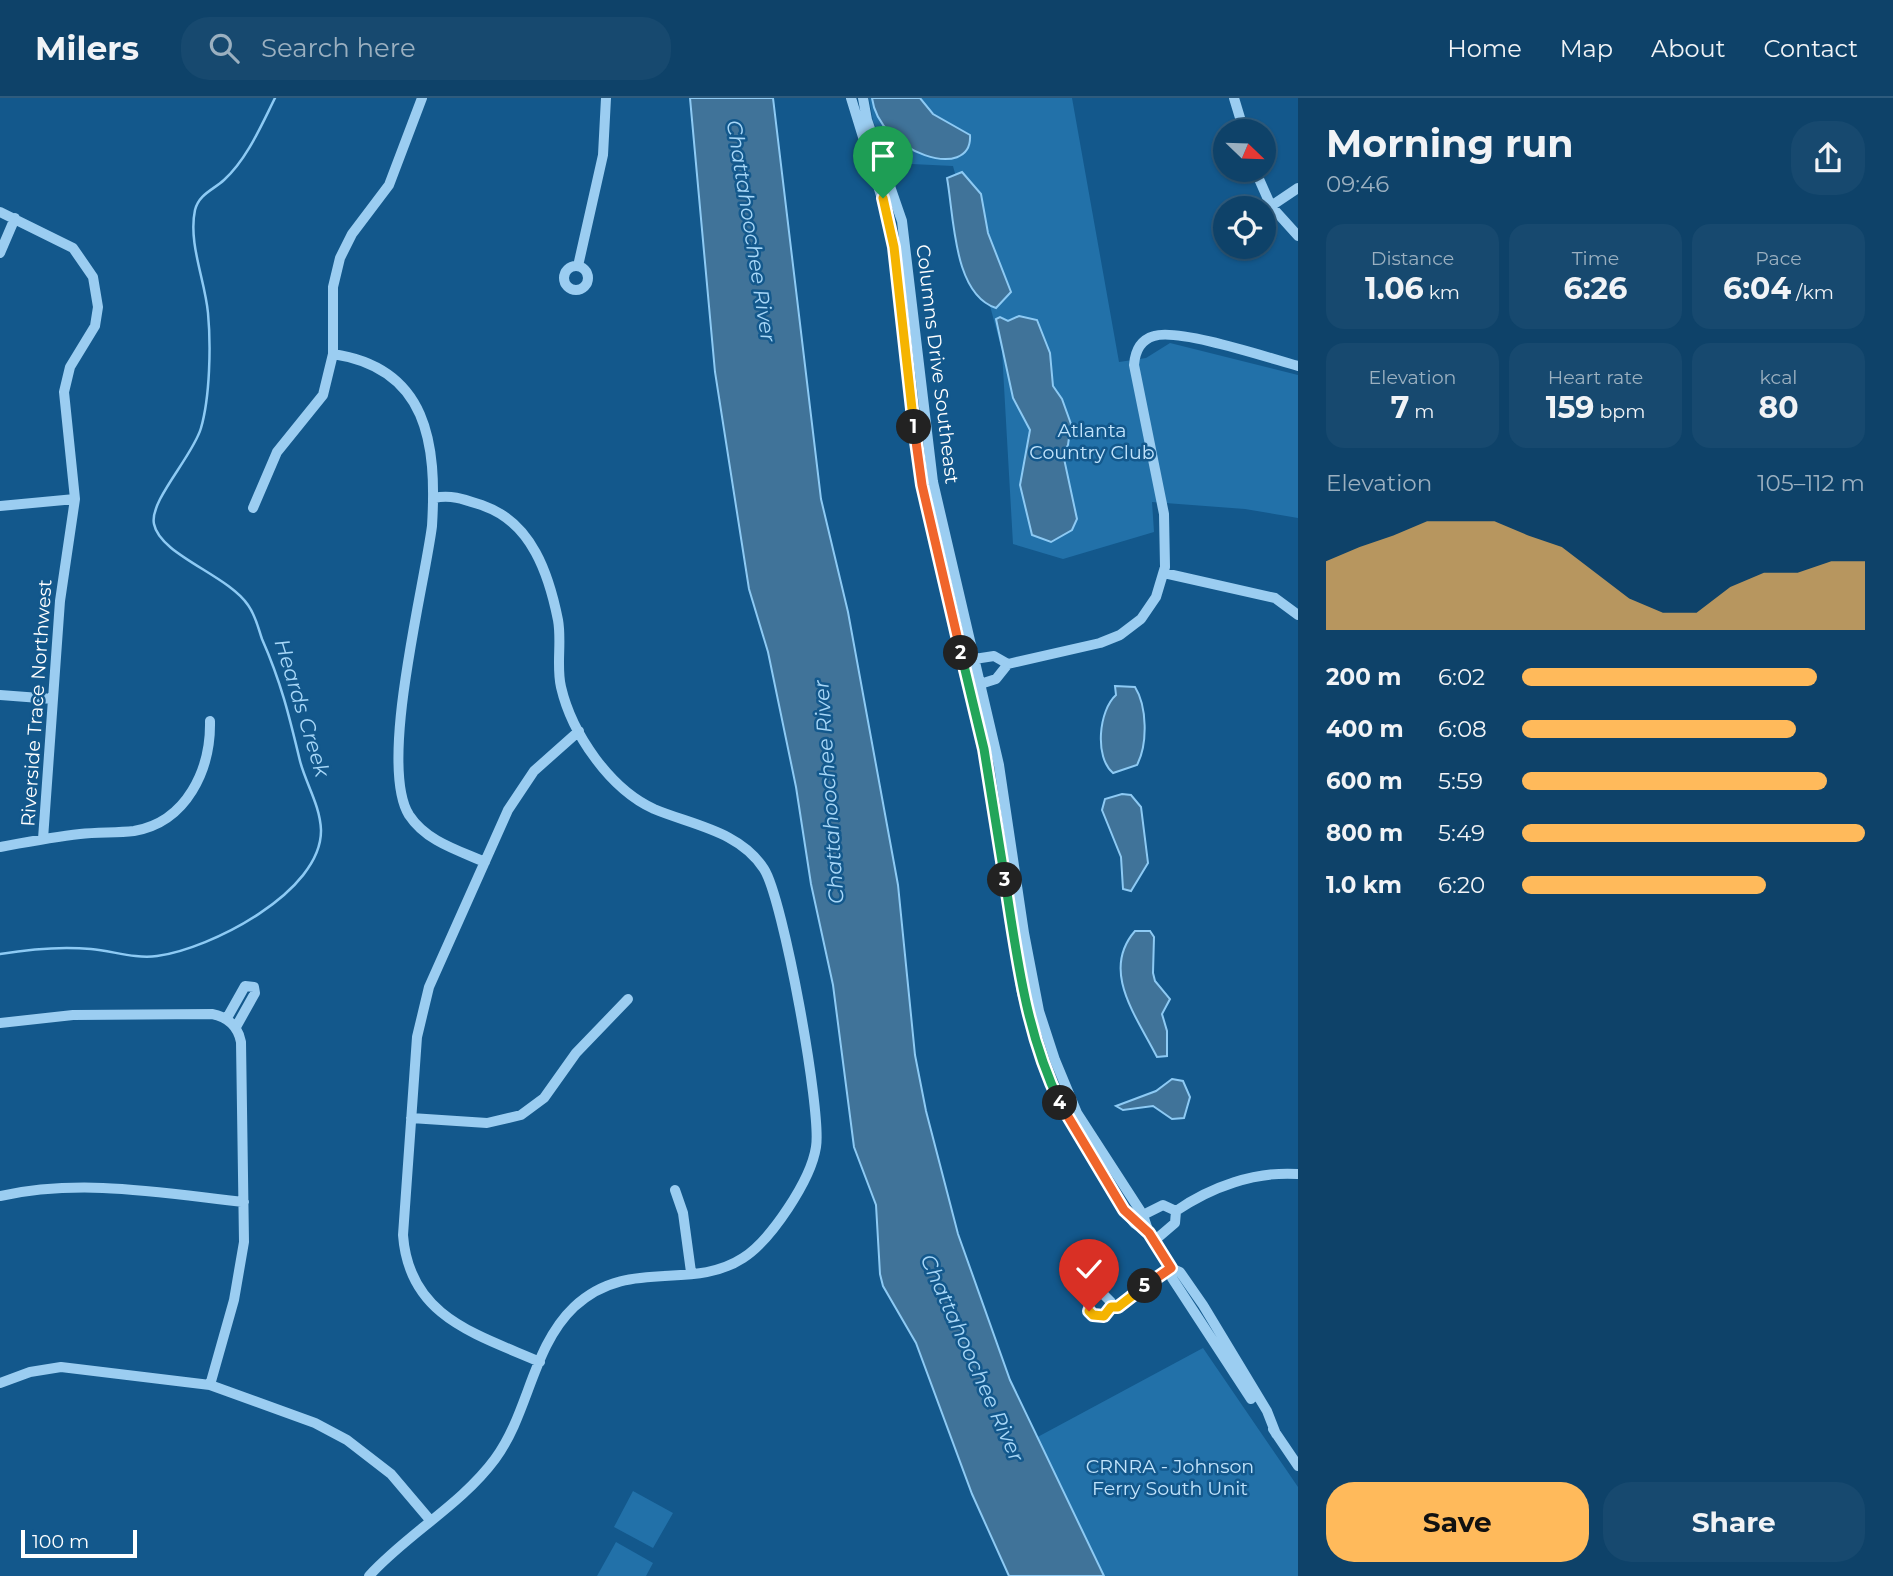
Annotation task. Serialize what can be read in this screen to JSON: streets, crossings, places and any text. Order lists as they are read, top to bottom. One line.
{"streets":{"street":["Columns Drive Southeast","Riverside Trace Northwest"]},"water":["Chattahoochee River","Heards Creek"],"parks":["Atlanta Country Club","CRNRA - Johnson Ferry South Unit"],"scale_bar":"100 m","north":"bottom right","page":{"header":"Milers","search":"Search here","nav":["Home","Map","About","Contact"],"heading":["Morning run","09:46"],"stats":[["Distance","1.06 km"],["Time","6:26"],["Pace","6:04 /km"],["Elevation","7 m"],["Heart rate","159 bpm"],["kcal","80"]],"pins":["1","2","3","4","5"],"chart":["Elevation","105–112 m"],"list":[{"name":"200 m","note":"6:02"},{"name":"400 m","note":"6:08"},{"name":"600 m","note":"5:59"},{"name":"800 m","note":"5:49"},{"name":"1.0 km","note":"6:20"}],"buttons":["Save","Share"],"scale":"100 m"}}
